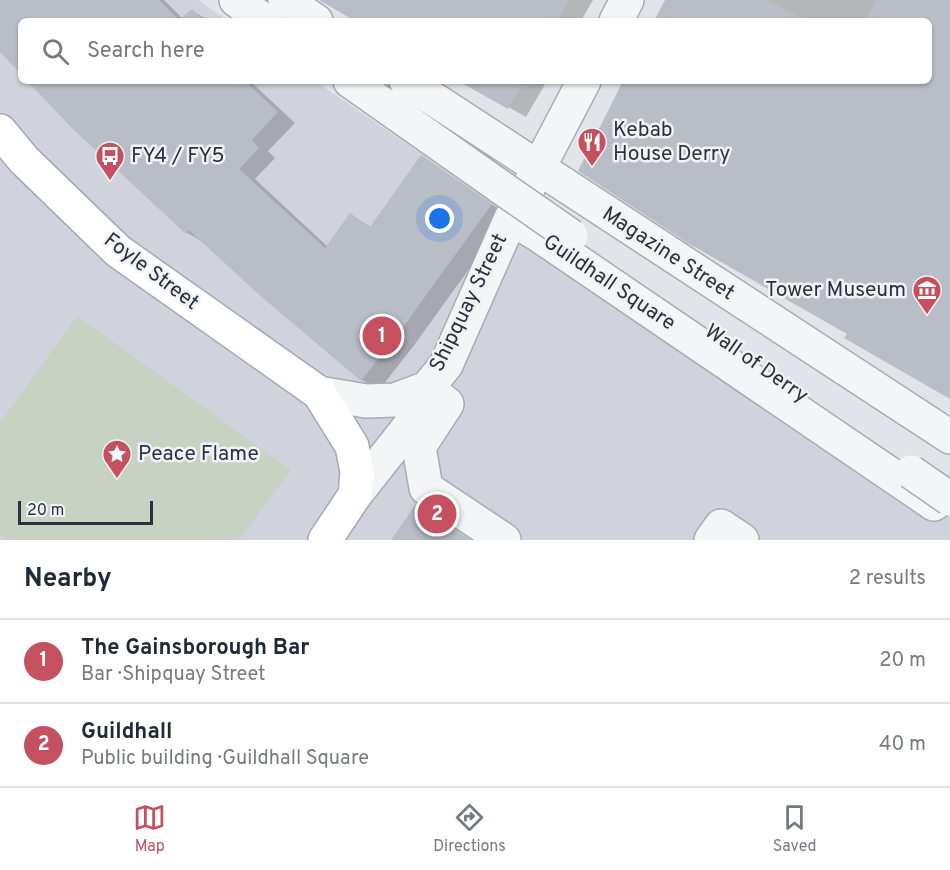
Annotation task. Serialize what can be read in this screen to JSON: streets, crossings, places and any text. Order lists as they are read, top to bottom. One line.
{"streets":{"main road":["Foyle Street"],"street":["Magazine Street","Guildhall Square","Wall of Derry"]},"crossings":[["Magazine Street","Guildhall Square"],["Magazine Street","Wall of Derry"],["Guildhall Square","Wall of Derry"]],"places":{"restaurant":["Kebab House Derry"],"bus stop":["FY4 / FY5"],"museum":["Tower Museum"],"place":["Peace Flame"]},"scale_bar":"20 m","page":{"search":"Search here","pins":["1","2"],"scale":"20 m","heading":["Nearby","2 results"],"list":[{"mark":"1","name":"The Gainsborough Bar","note":"Bar · Shipquay Street","value":"20 m"},{"mark":"2","name":"Guildhall","note":"Public building · Guildhall Square","value":"40 m"}],"nav":["Map","Directions","Saved"]}}
